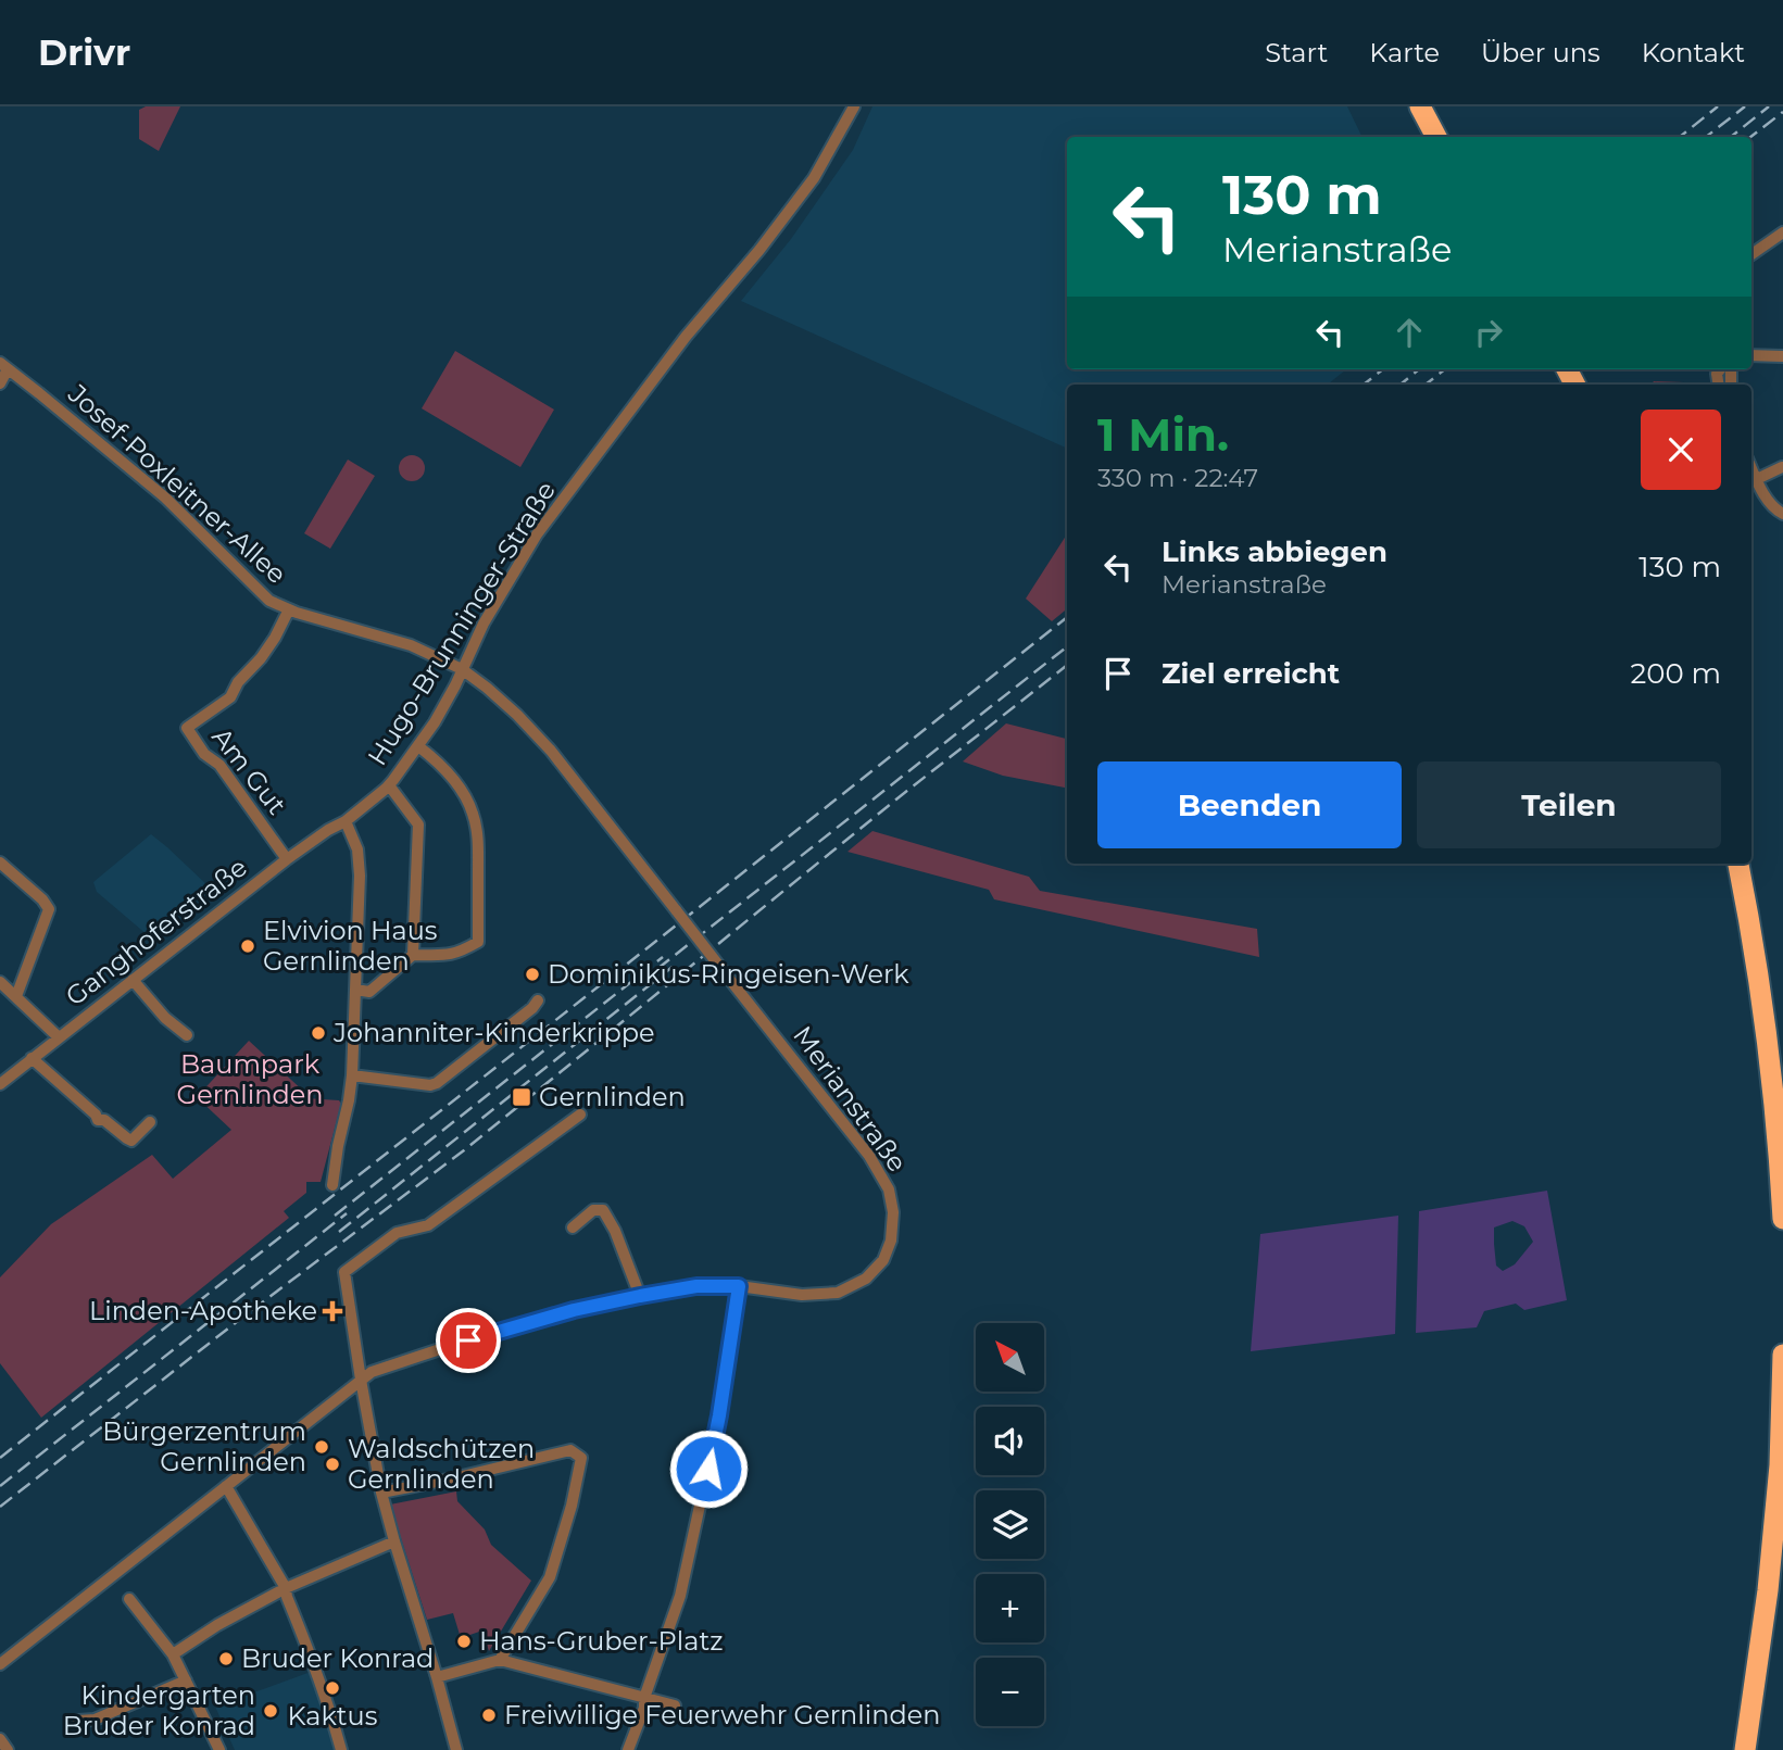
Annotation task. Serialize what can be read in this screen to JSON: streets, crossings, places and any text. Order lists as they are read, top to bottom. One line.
{"streets":{"street":["Josef-Poxleitner-Allee","Hugo-Brunninger-Straße","Am Gut","Ganghoferstraße","Merianstraße"]},"crossings":[["Josef-Poxleitner-Allee","Hugo-Brunninger-Straße"],["Josef-Poxleitner-Allee","Am Gut"],["Josef-Poxleitner-Allee","Merianstraße"],["Hugo-Brunninger-Straße","Ganghoferstraße"],["Hugo-Brunninger-Straße","Merianstraße"],["Am Gut","Ganghoferstraße"]],"parks":["Baumpark Gernlinden"],"places":{"other":["Elvivion Haus Gernlinden","Dominikus-Ringeisen-Werk","Johanniter-Kinderkrippe","Bürgerzentrum Gernlinden","Waldschützen Gernlinden","Hans-Gruber-Platz","Bruder Konrad","Kaktus","Kindergarten Bruder Konrad","Freiwillige Feuerwehr Gernlinden"],"transit":["Gernlinden"],"health":["Linden-Apotheke"]},"north":"top left","page":{"header":"Drivr","nav":["Start","Karte","Über uns","Kontakt"],"turn":["130 m","Merianstraße"],"heading":["1 Min.","330 m · 22:47"],"list":[{"name":"Links abbiegen","note":"Merianstraße","value":"130 m"},{"name":"Ziel erreicht","value":"200 m"}],"buttons":["Beenden","Teilen"],"map_buttons":["+","−"]}}
